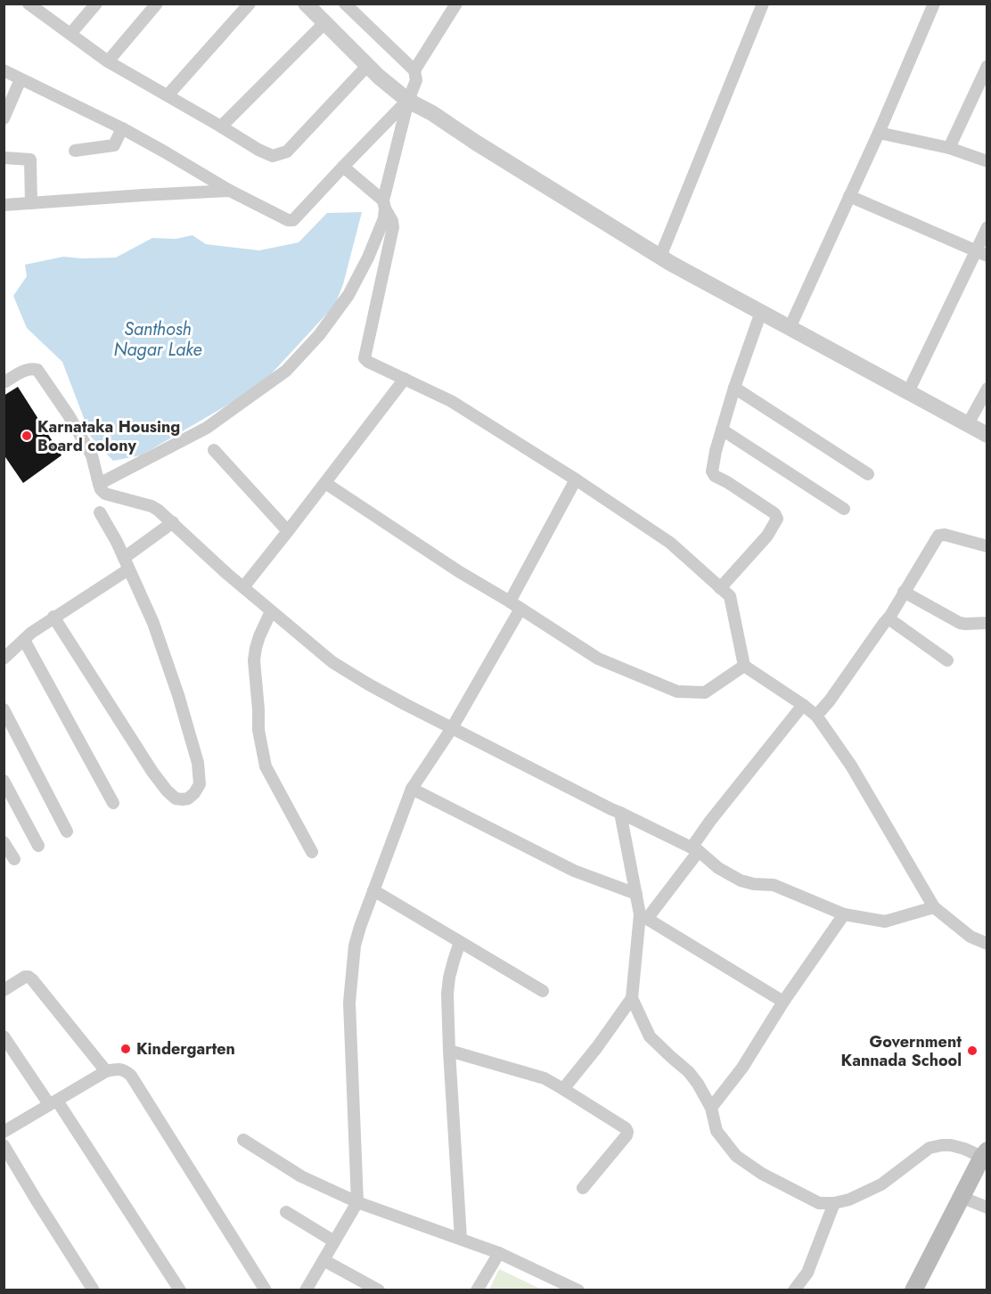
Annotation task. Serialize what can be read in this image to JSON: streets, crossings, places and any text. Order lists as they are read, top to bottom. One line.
{"water":["Santhosh Nagar Lake"],"places":["Karnataka Housing Board colony","Kindergarten","Government Kannada School"]}
